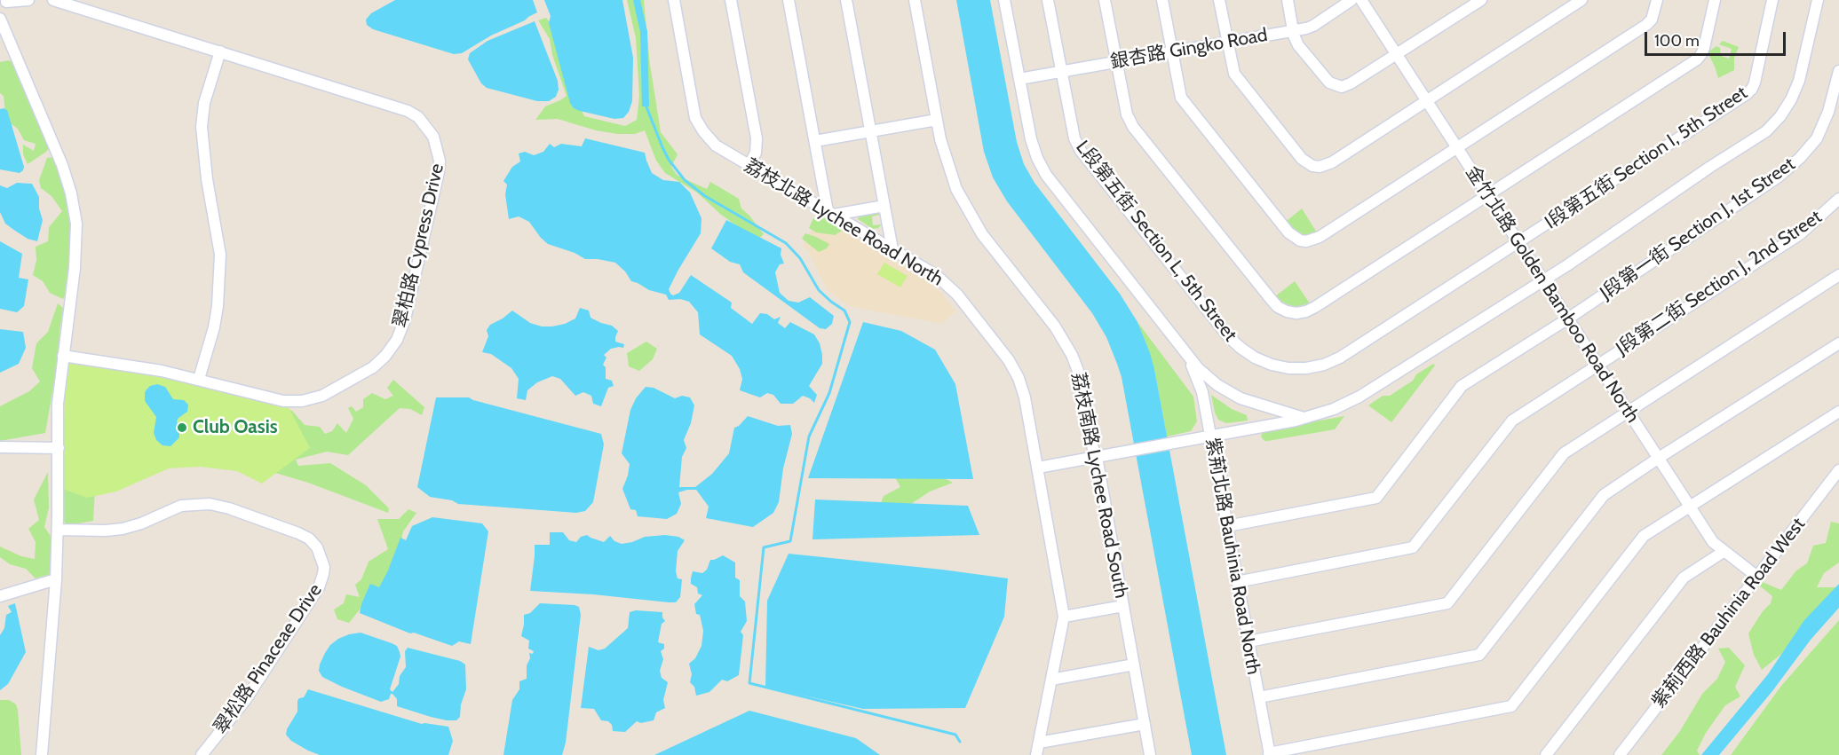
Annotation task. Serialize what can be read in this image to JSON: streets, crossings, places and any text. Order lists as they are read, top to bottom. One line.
{"streets":{"street":["銀杏路 Gingko Road","I段第五街 Section I, 5th Street","荔枝北路 Lychee Road North","J段第一街 Section J, 1st Street","L段第五街 Section L, 5th Street","翠柏路 Cypress Drive","J段第二街 Section J, 2nd Street","金竹北路 Golden Bamboo Road North","荔枝南路 Lychee Road South","紫荊北路 Bauhinia Road North","紫荊西路 Bauhinia Road West","翠松路 Pinaceae Drive"]},"crossings":[["銀杏路 Gingko Road","L段第五街 Section L, 5th Street"],["I段第五街 Section I, 5th Street","L段第五街 Section L, 5th Street"],["I段第五街 Section I, 5th Street","金竹北路 Golden Bamboo Road North"],["J段第一街 Section J, 1st Street","金竹北路 Golden Bamboo Road North"],["J段第一街 Section J, 1st Street","紫荊北路 Bauhinia Road North"],["L段第五街 Section L, 5th Street","金竹北路 Golden Bamboo Road North"],["J段第二街 Section J, 2nd Street","金竹北路 Golden Bamboo Road North"],["J段第二街 Section J, 2nd Street","紫荊北路 Bauhinia Road North"],["金竹北路 Golden Bamboo Road North","紫荊西路 Bauhinia Road West"]],"places":["Club Oasis"],"scale_bar":"100 m"}
